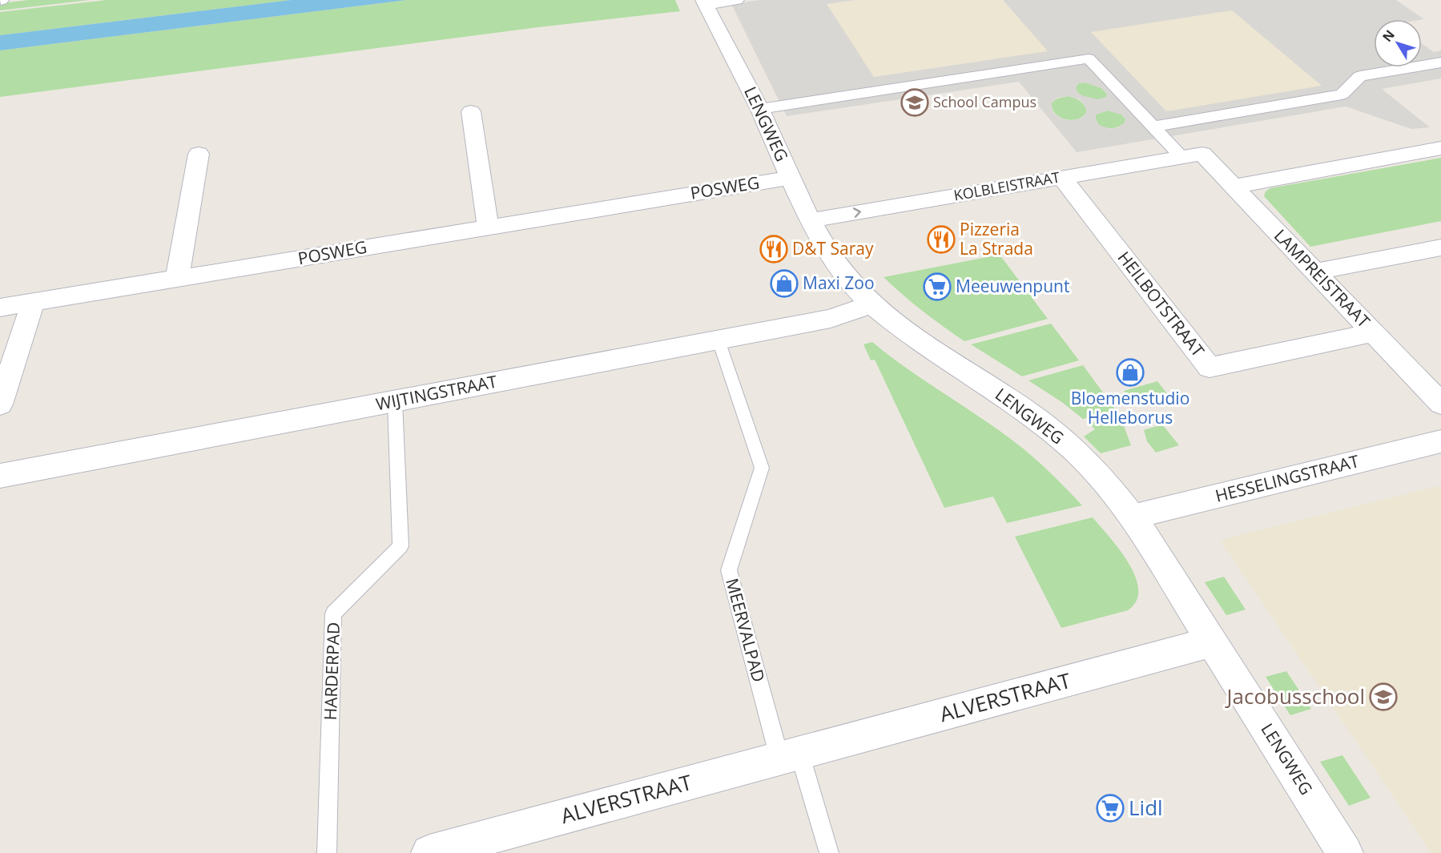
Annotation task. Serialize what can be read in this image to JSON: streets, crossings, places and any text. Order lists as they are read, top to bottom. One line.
{"streets":{"street":["LENGWEG","KOLBLEISTRAAT","POSWEG","LAMPREISTRAAT","HEILBOTSTRAAT","WIJTINGSTRAAT","HESSELINGSTRAAT","ALVERSTRAAT"],"lane":["MEERVALPAD","HARDERPAD"]},"crossings":[["LENGWEG","KOLBLEISTRAAT"],["LENGWEG","POSWEG"],["LENGWEG","WIJTINGSTRAAT"],["LENGWEG","HESSELINGSTRAAT"],["LENGWEG","ALVERSTRAAT"],["KOLBLEISTRAAT","LAMPREISTRAAT"],["KOLBLEISTRAAT","HEILBOTSTRAAT"],["LAMPREISTRAAT","HEILBOTSTRAAT"],["WIJTINGSTRAAT","MEERVALPAD"],["WIJTINGSTRAAT","HARDERPAD"],["MEERVALPAD","ALVERSTRAAT"]],"places":{"school or university":["School Campus","Jacobusschool"],"restaurant":["Pizzeria La Strada","D&T Saray"],"shop":["Maxi Zoo","Bloemenstudio Helleborus"],"supermarket":["Meeuwenpunt","Lidl"]},"north":"top left"}
